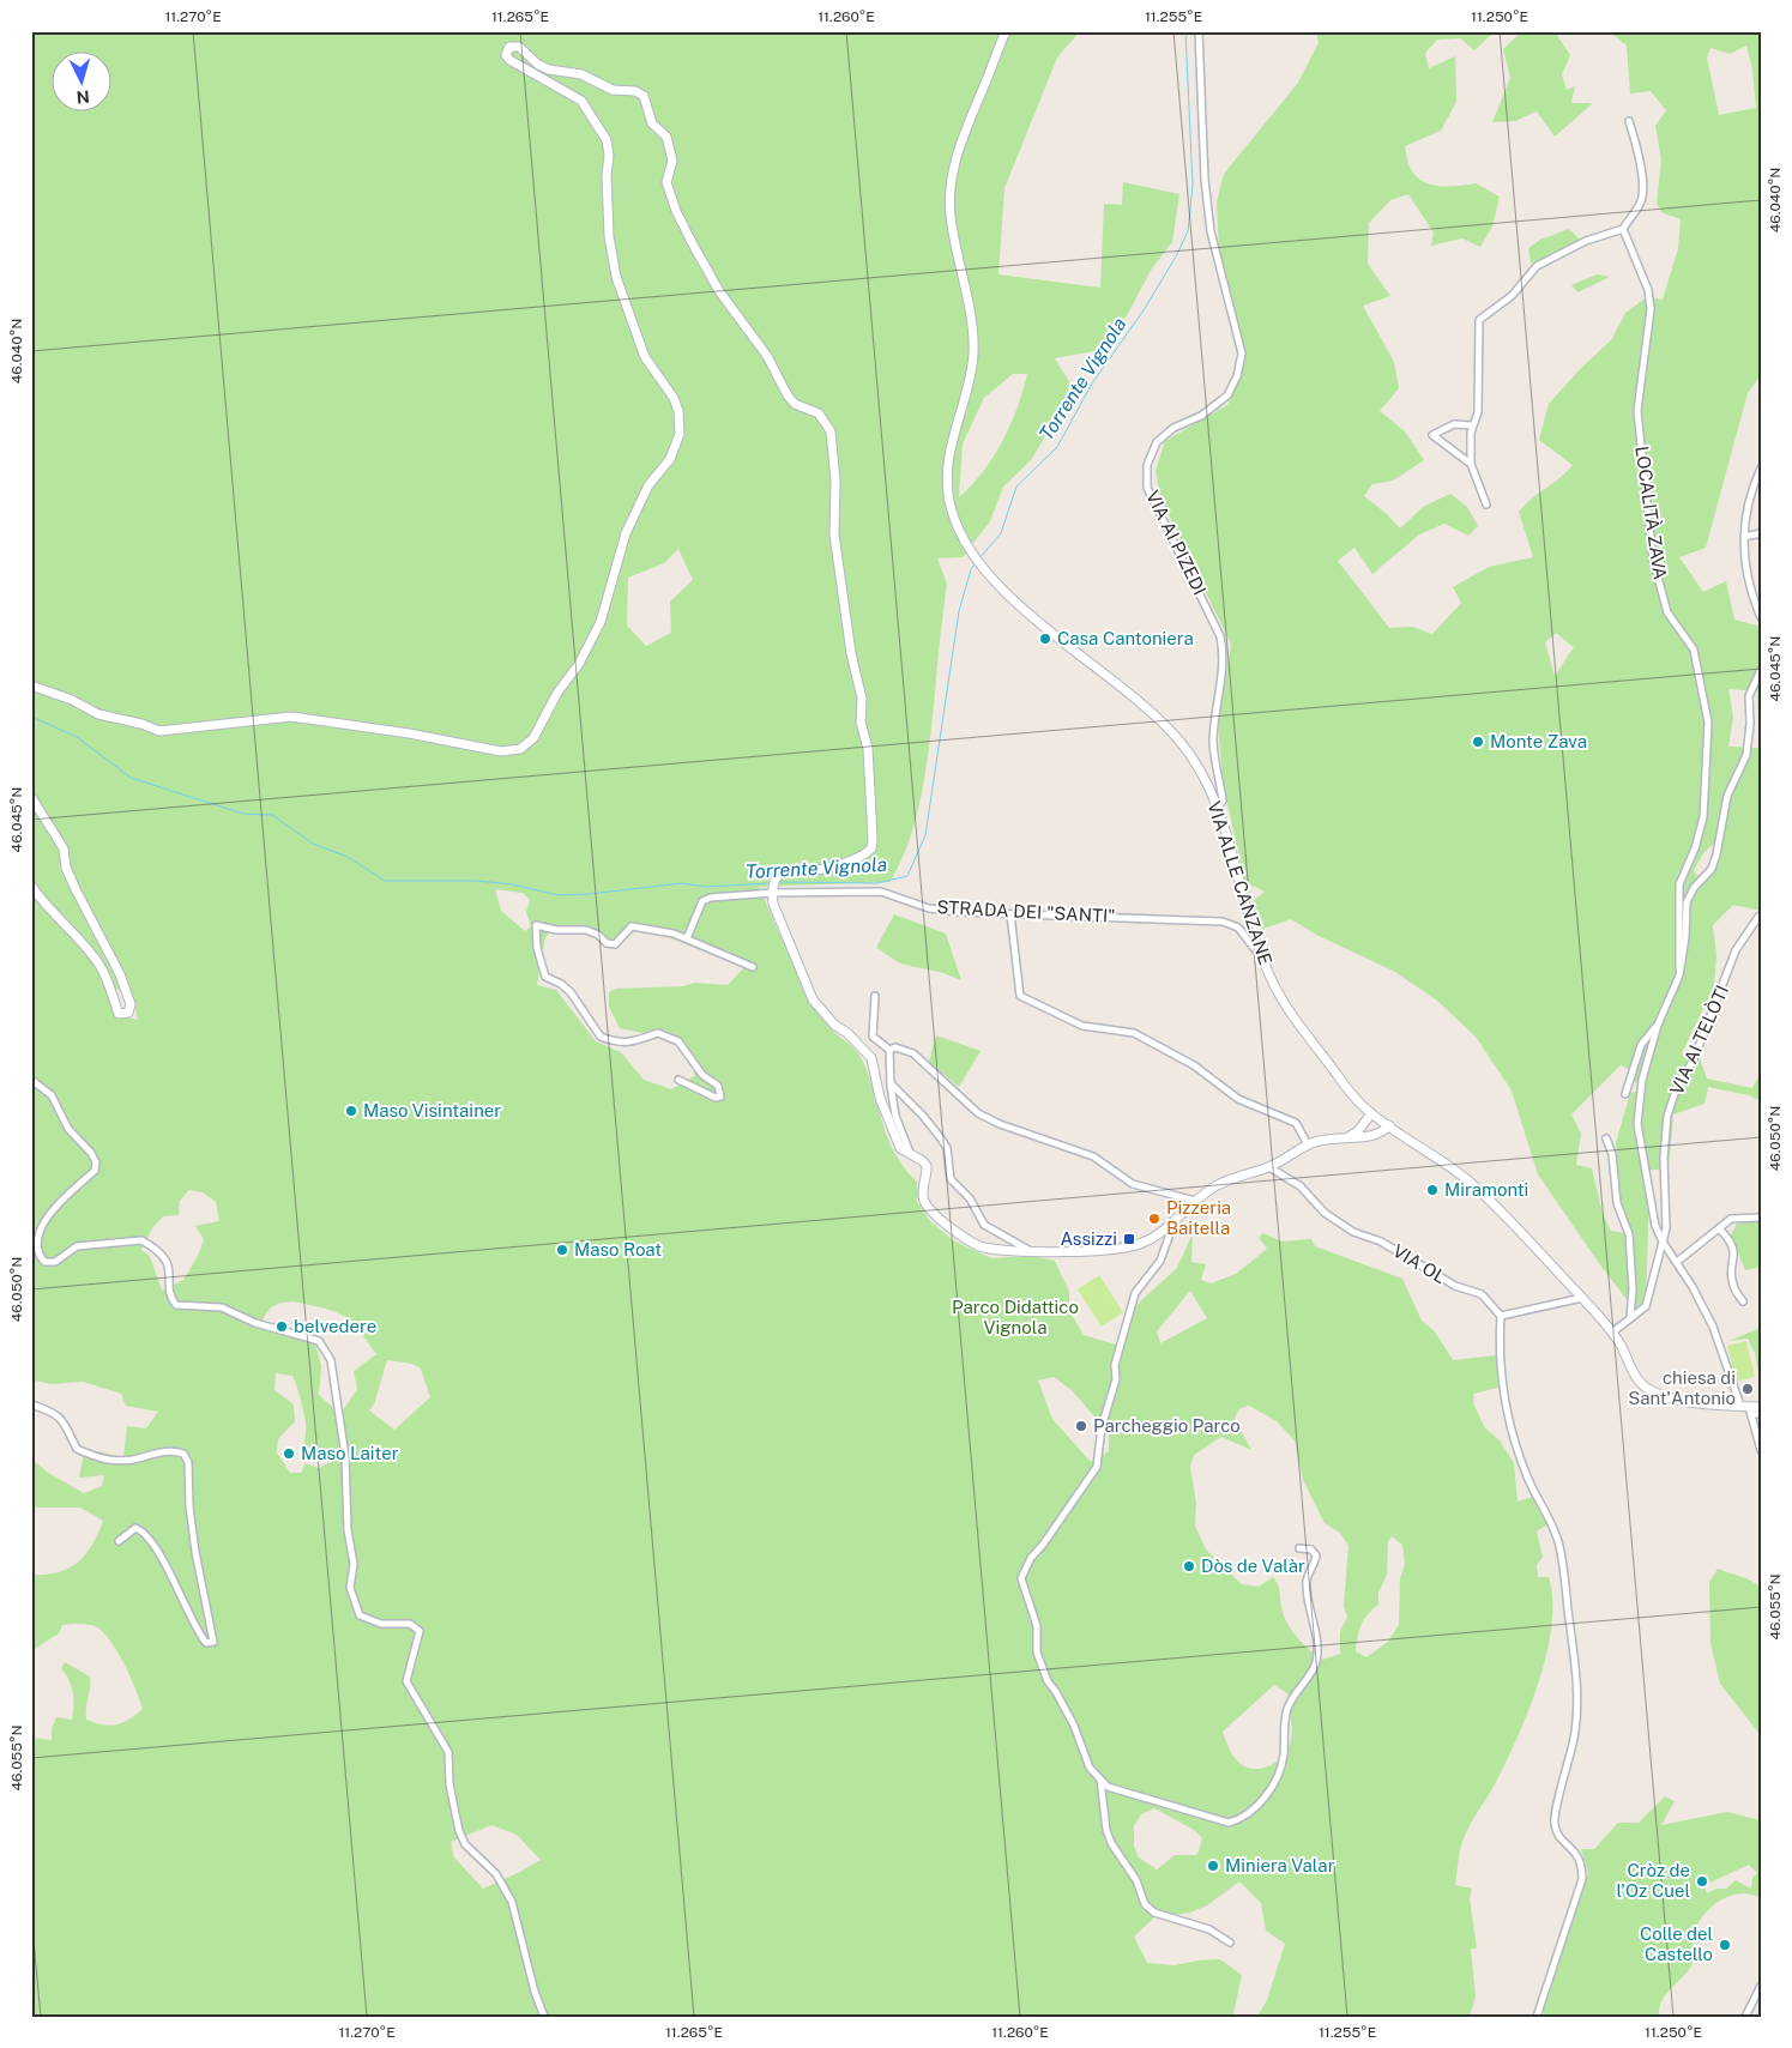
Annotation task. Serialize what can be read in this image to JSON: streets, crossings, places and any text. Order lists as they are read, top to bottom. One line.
{"streets":{"street":["LOCALITÀ ZAVA","VIA AI PIZEDI","VIA ALLE CANZANE","STRADA DEI \"SANTI\"","VIA AI TELÒTI","VIA OL"]},"crossings":[["VIA AI PIZEDI","VIA ALLE CANZANE"],["VIA ALLE CANZANE","STRADA DEI \"SANTI\""],["VIA ALLE CANZANE","VIA AI TELÒTI"]],"water":["Torrente Vignola"],"parks":["Parco Didattico Vignola"],"places":{"other":["Casa Cantoniera","Monte Zava","Maso Visintainer","Miramonti","Pizzeria Baitella","Maso Roat","belvedere","chiesa di Sant'Antonio","Parcheggio Parco","Maso Laiter","Dòs de Valàr","Miniera Valar","Cròz de l'Oz Cuel","Colle del Castello"],"transit":["Assizzi"]},"north":"bottom","coordinates":["11.270°E","11.265°E","11.260°E","11.255°E","11.250°E","46.040°N","46.045°N","46.050°N","46.055°N"]}
